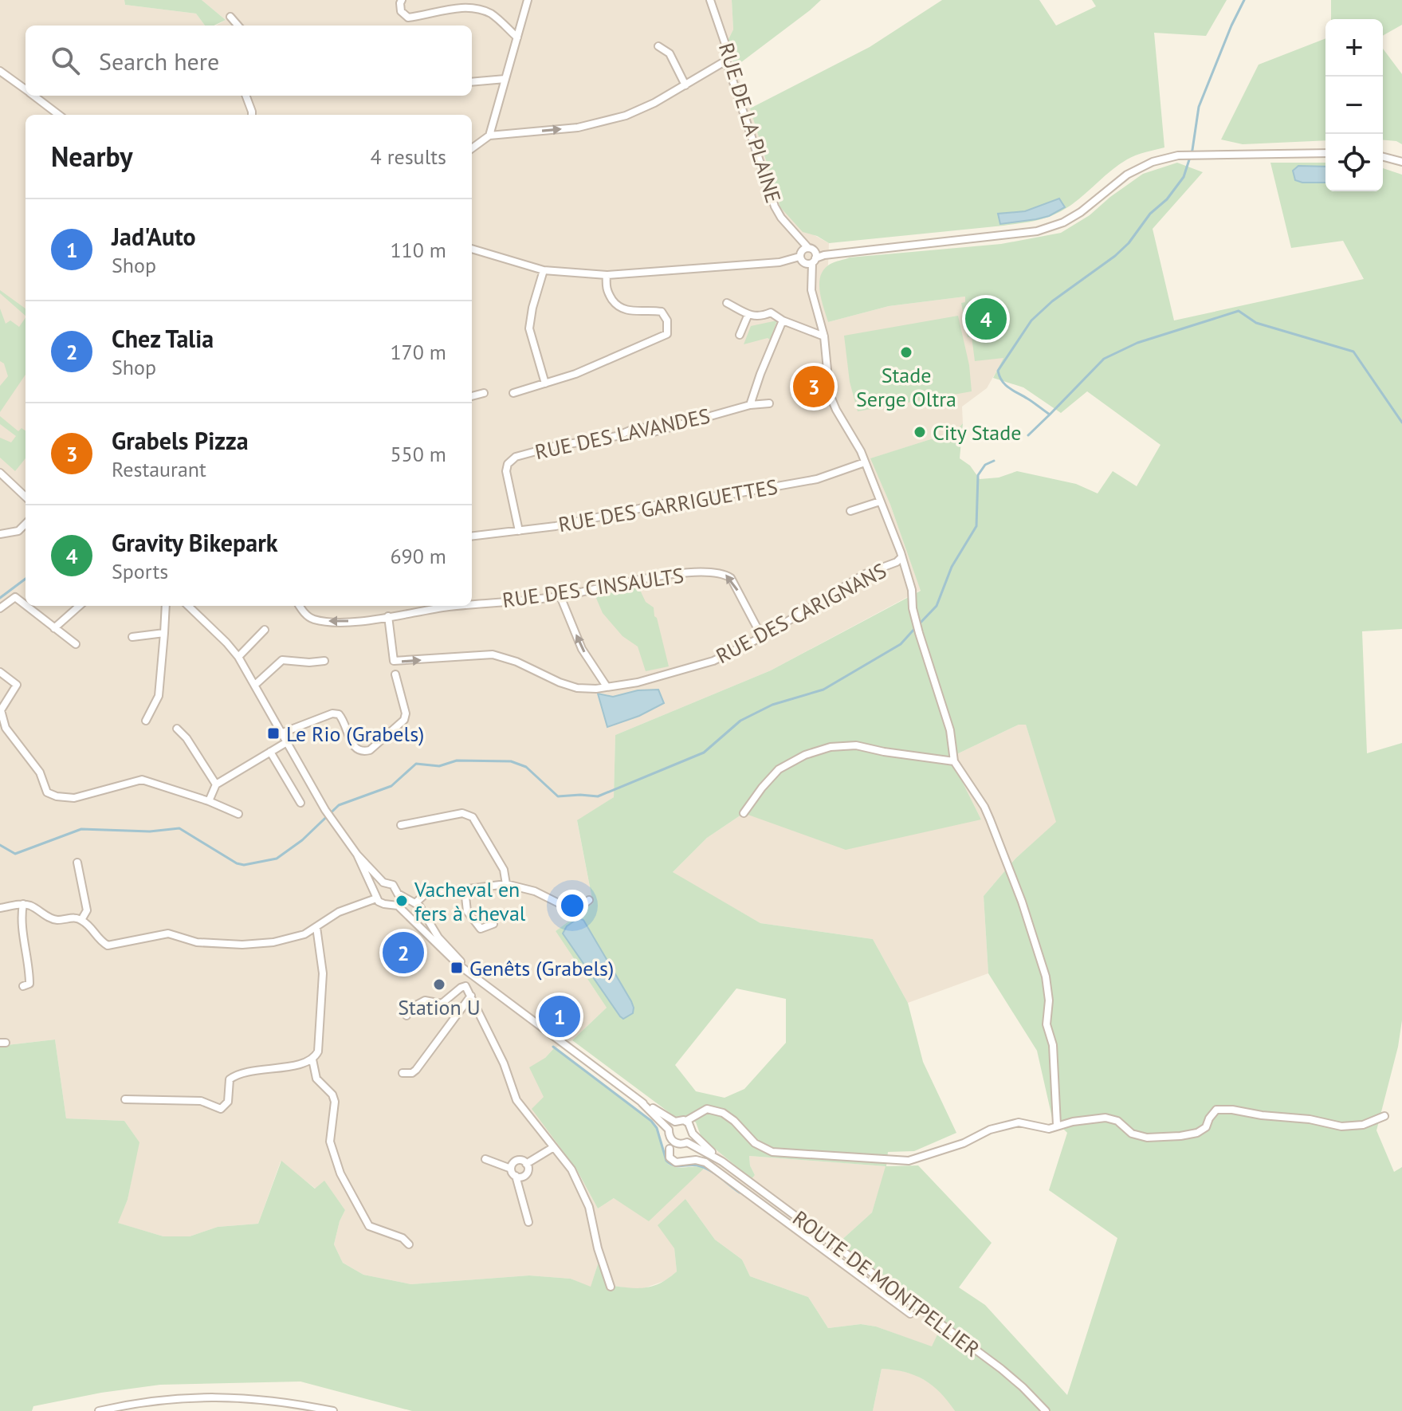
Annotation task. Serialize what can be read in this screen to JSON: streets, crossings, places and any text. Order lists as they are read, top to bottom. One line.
{"streets":{"street":["RUE DE LA PLAINE","RUE DES LAVANDES","RUE DES GARRIGUETTES","RUE DES CINSAULTS","RUE DES CARIGNANS","ROUTE DE MONTPELLIER"]},"crossings":[["RUE DES LAVANDES","RUE DES GARRIGUETTES"],["RUE DES CINSAULTS","RUE DES CARIGNANS"]],"one_way":["RUE DES CINSAULTS","RUE DES CARIGNANS"],"places":{"other":["Stade Serge Oltra","City Stade","Vacheval en fers à cheval","Station U"],"transit":["Le Rio (Grabels)","Genêts (Grabels)"]},"page":{"map_buttons":["+","−"],"search":"Search here","heading":["Nearby","4 results"],"list":[{"mark":"1","name":"Jad'Auto","note":"Shop","value":"110 m"},{"mark":"2","name":"Chez Talia","note":"Shop","value":"170 m"},{"mark":"3","name":"Grabels Pizza","note":"Restaurant","value":"550 m"},{"mark":"4","name":"Gravity Bikepark","note":"Sports","value":"690 m"}],"pins":["4","3","2","1"]}}
